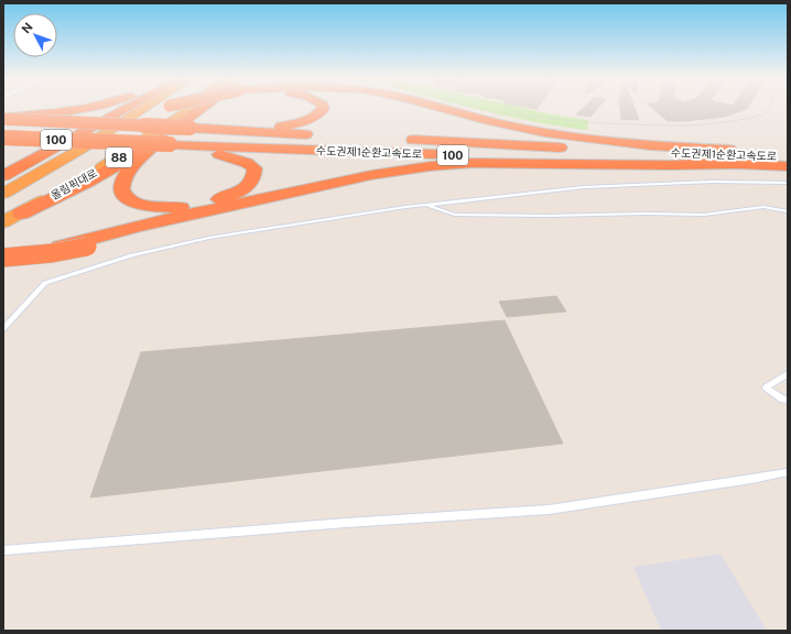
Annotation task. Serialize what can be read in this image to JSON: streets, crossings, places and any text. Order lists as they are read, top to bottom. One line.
{"streets":{"highway":["100","수도권제1순환고속도로","88","올림픽대로"]},"crossings":[["100","수도권제1순환고속도로"]],"north":"top left"}
